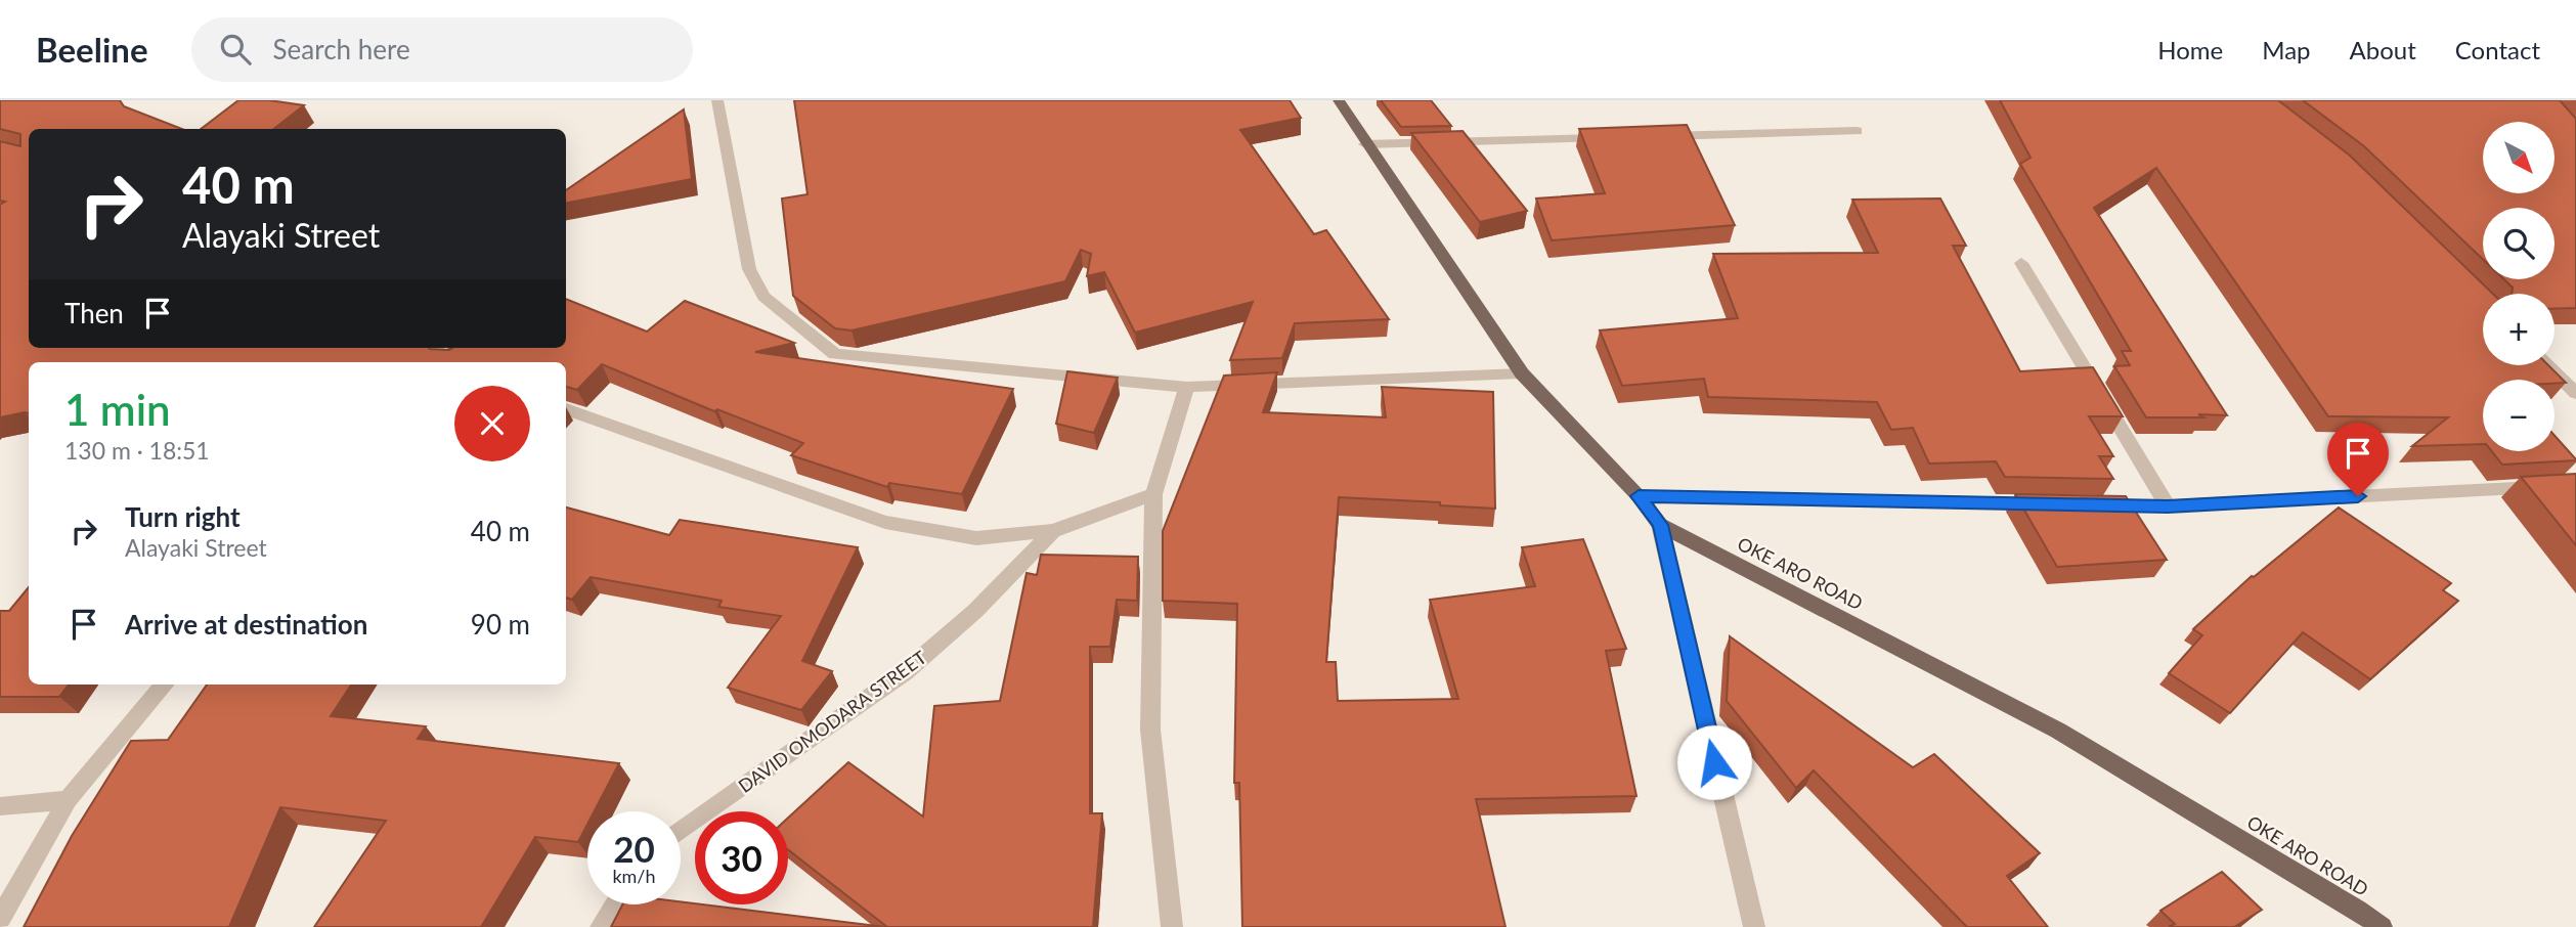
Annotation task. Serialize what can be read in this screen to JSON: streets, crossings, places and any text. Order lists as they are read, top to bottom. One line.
{"streets":{"main road":["OKE ARO ROAD"],"street":["DAVID OMODARA STREET"]},"north":"bottom right","page":{"header":"Beeline","search":"Search here","nav":["Home","Map","About","Contact"],"map_buttons":["+","−"],"turn":["40 m","Alayaki Street"],"then":"Then","heading":["1 min","130 m · 18:51"],"list":[{"name":"Turn right","note":"Alayaki Street","value":"40 m"},{"name":"Arrive at destination","value":"90 m"}],"speed":"20 km/h","limit":"30"}}
